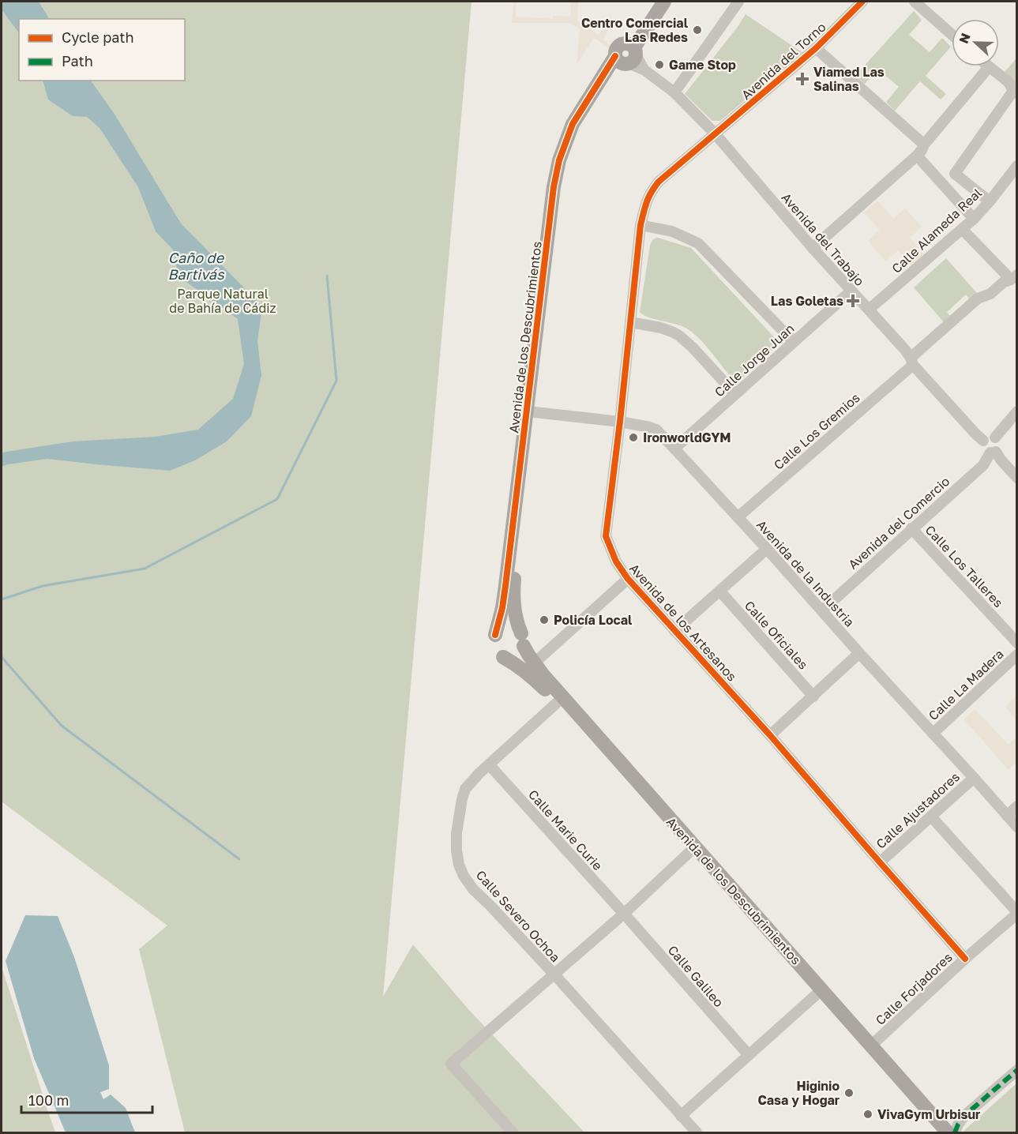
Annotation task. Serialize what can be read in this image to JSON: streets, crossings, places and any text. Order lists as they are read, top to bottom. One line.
{"streets":{"main road":["Avenida de los Descubrimientos"],"street":["Avenida del Torno","Calle Alameda Real","Avenida del Trabajo","Calle Jorge Juan","Calle Los Gremios","Avenida del Comercio","Calle Los Talleres","Avenida de la Industria","Avenida de los Artesanos","Calle Oficiales","Calle La Madera","Calle Ajustadores","Calle Marie Curie","Calle Severo Ochoa","Calle Galileo","Calle Forjadores"]},"crossings":[["Avenida del Torno","Avenida del Trabajo"],["Avenida del Torno","Avenida de los Artesanos"],["Calle Alameda Real","Avenida del Trabajo"],["Avenida del Trabajo","Avenida de los Descubrimientos"],["Avenida del Trabajo","Calle Jorge Juan"],["Avenida del Trabajo","Calle Los Gremios"],["Avenida del Trabajo","Avenida de los Artesanos"],["Avenida de los Descubrimientos","Avenida de la Industria"],["Avenida de los Descubrimientos","Calle Severo Ochoa"],["Avenida de los Descubrimientos","Calle Forjadores"],["Calle Jorge Juan","Avenida de la Industria"],["Calle Los Gremios","Avenida de la Industria"],["Avenida del Comercio","Calle Los Talleres"],["Avenida del Comercio","Avenida de la Industria"],["Avenida de la Industria","Avenida de los Artesanos"],["Avenida de la Industria","Calle La Madera"],["Avenida de la Industria","Calle Ajustadores"],["Avenida de los Artesanos","Calle Ajustadores"],["Avenida de los Artesanos","Calle Forjadores"],["Calle Marie Curie","Calle Severo Ochoa"],["Calle Marie Curie","Calle Galileo"]],"water":["Caño de Bartivás"],"parks":["Parque Natural de Bahía de Cádiz"],"places":{"other":["Centro Comercial Las Redes","Game Stop","IronworldGYM","Policía Local","Higinio Casa y Hogar","VivaGym Urbisur"],"health":["Viamed Las Salinas","Las Goletas"]},"legend":["Cycle path","Path"],"scale_bar":"100 m","north":"left"}
